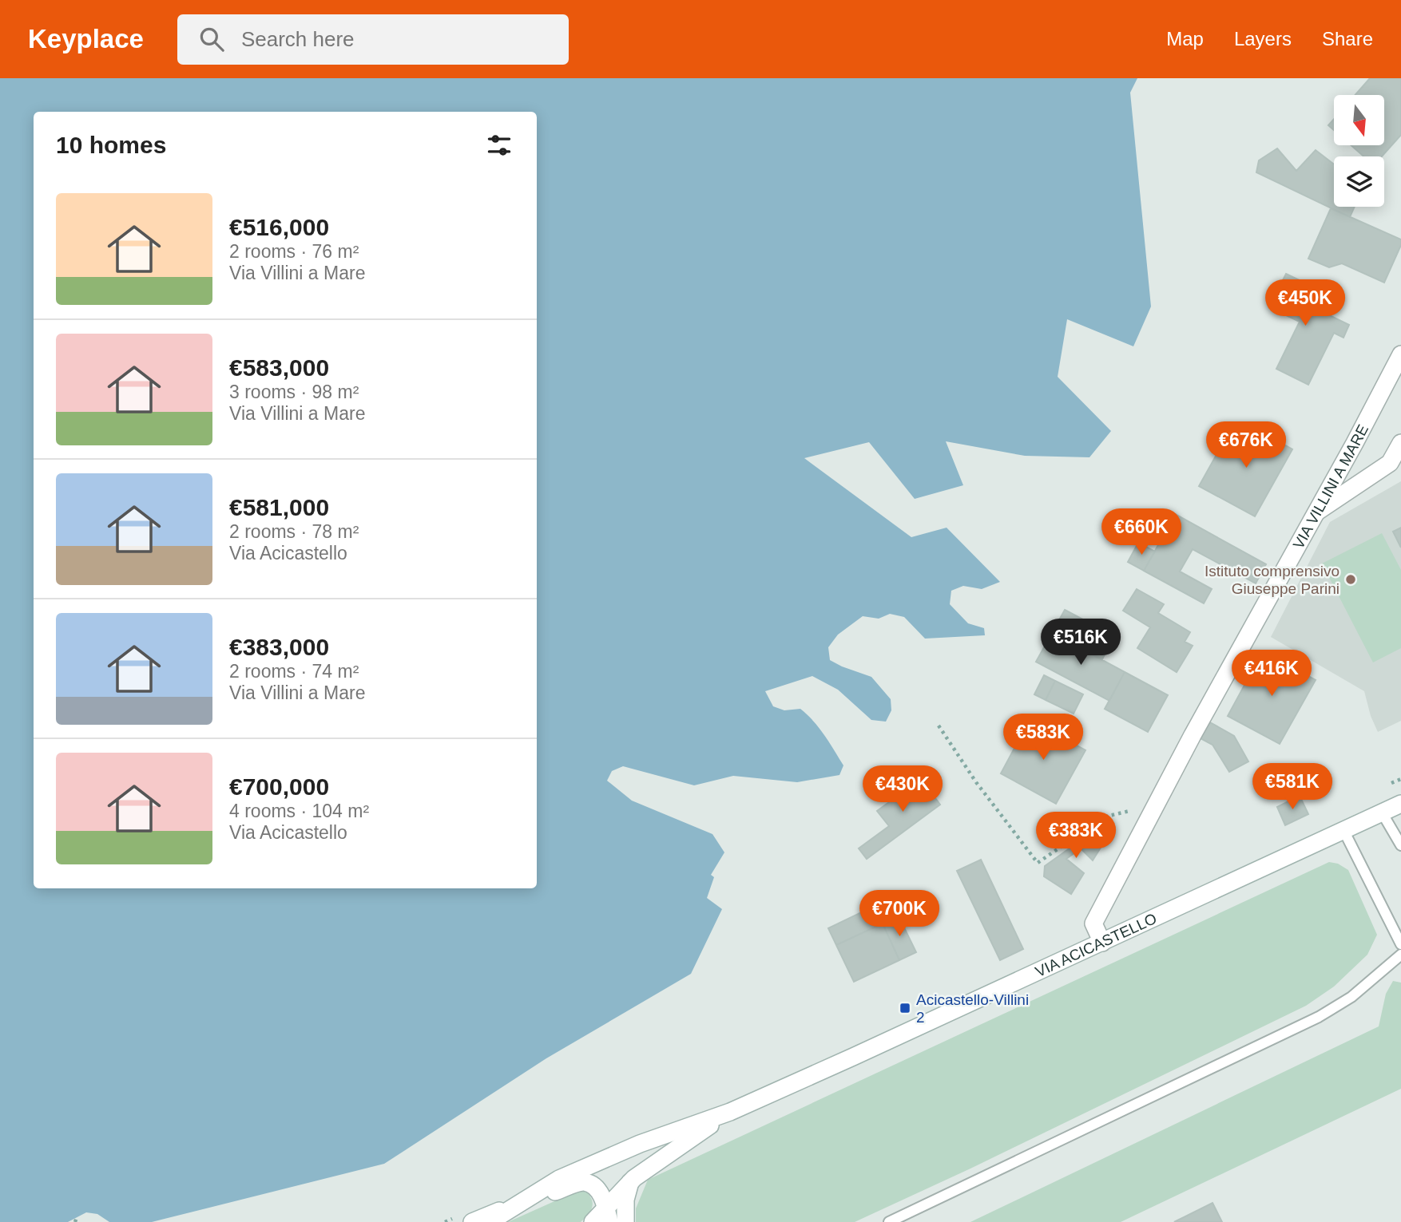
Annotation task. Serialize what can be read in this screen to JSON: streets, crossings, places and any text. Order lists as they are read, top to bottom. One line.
{"streets":{"main road":["VIA VILLINI A MARE","VIA ACICASTELLO"]},"crossings":[["VIA VILLINI A MARE","VIA ACICASTELLO"]],"places":{"other":["Istituto comprensivo Giuseppe Parini"],"transit":["Acicastello-Villini 2"]},"north":"bottom","page":{"header":"Keyplace","search":"Search here","nav":["Map","Layers","Share"],"heading":"10 homes","list":[{"name":"€516,000","note":"2 rooms · 76 m² · Via Villini a Mare"},{"name":"€583,000","note":"3 rooms · 98 m² · Via Villini a Mare"},{"name":"€581,000","note":"2 rooms · 78 m² · Via Acicastello"},{"name":"€383,000","note":"2 rooms · 74 m² · Via Villini a Mare"},{"name":"€700,000","note":"4 rooms · 104 m² · Via Acicastello"}],"price":["€450K","€676K","€660K","€516K","€416K","€583K","€581K","€430K","€383K","€700K"]}}
